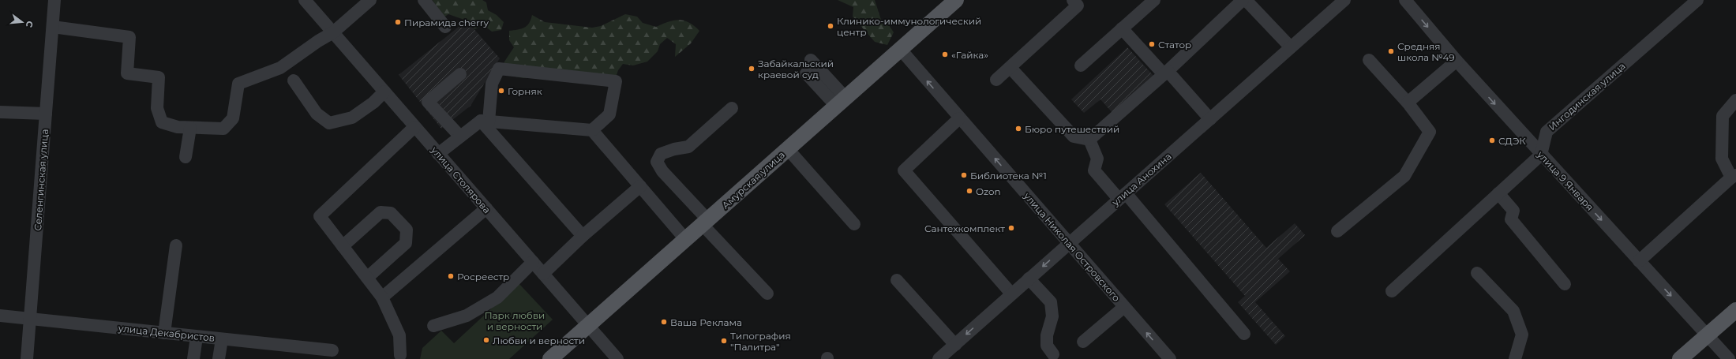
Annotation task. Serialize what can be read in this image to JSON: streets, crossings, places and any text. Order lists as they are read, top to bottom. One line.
{"streets":{"main road":["Амурская улица"],"street":["Ингодинская улица","улица Анохина","Селенгинская улица","улица Столярова","улица 9 Января","улица Николая Островского","улица Декабристов"]},"crossings":[["Ингодинская улица","улица 9 Января"],["улица Анохина","улица Николая Островского"],["Селенгинская улица","улица Декабристов"],["улица Столярова","Амурская улица"],["Амурская улица","улица Николая Островского"]],"parks":["Парк любви и верности"],"places":["Пирамида cherry","Клинико-иммунологический центр","Статор","Средняя школа №49","«Гайка»","Забайкальский краевой суд","Горняк","Бюро путешествий","СДЭК","Библиотека №1","Ozon","Сантехкомплект","Росреестр","Ваша Реклама","Любви и верности","Типография \"Палитра\""],"north":"right"}
